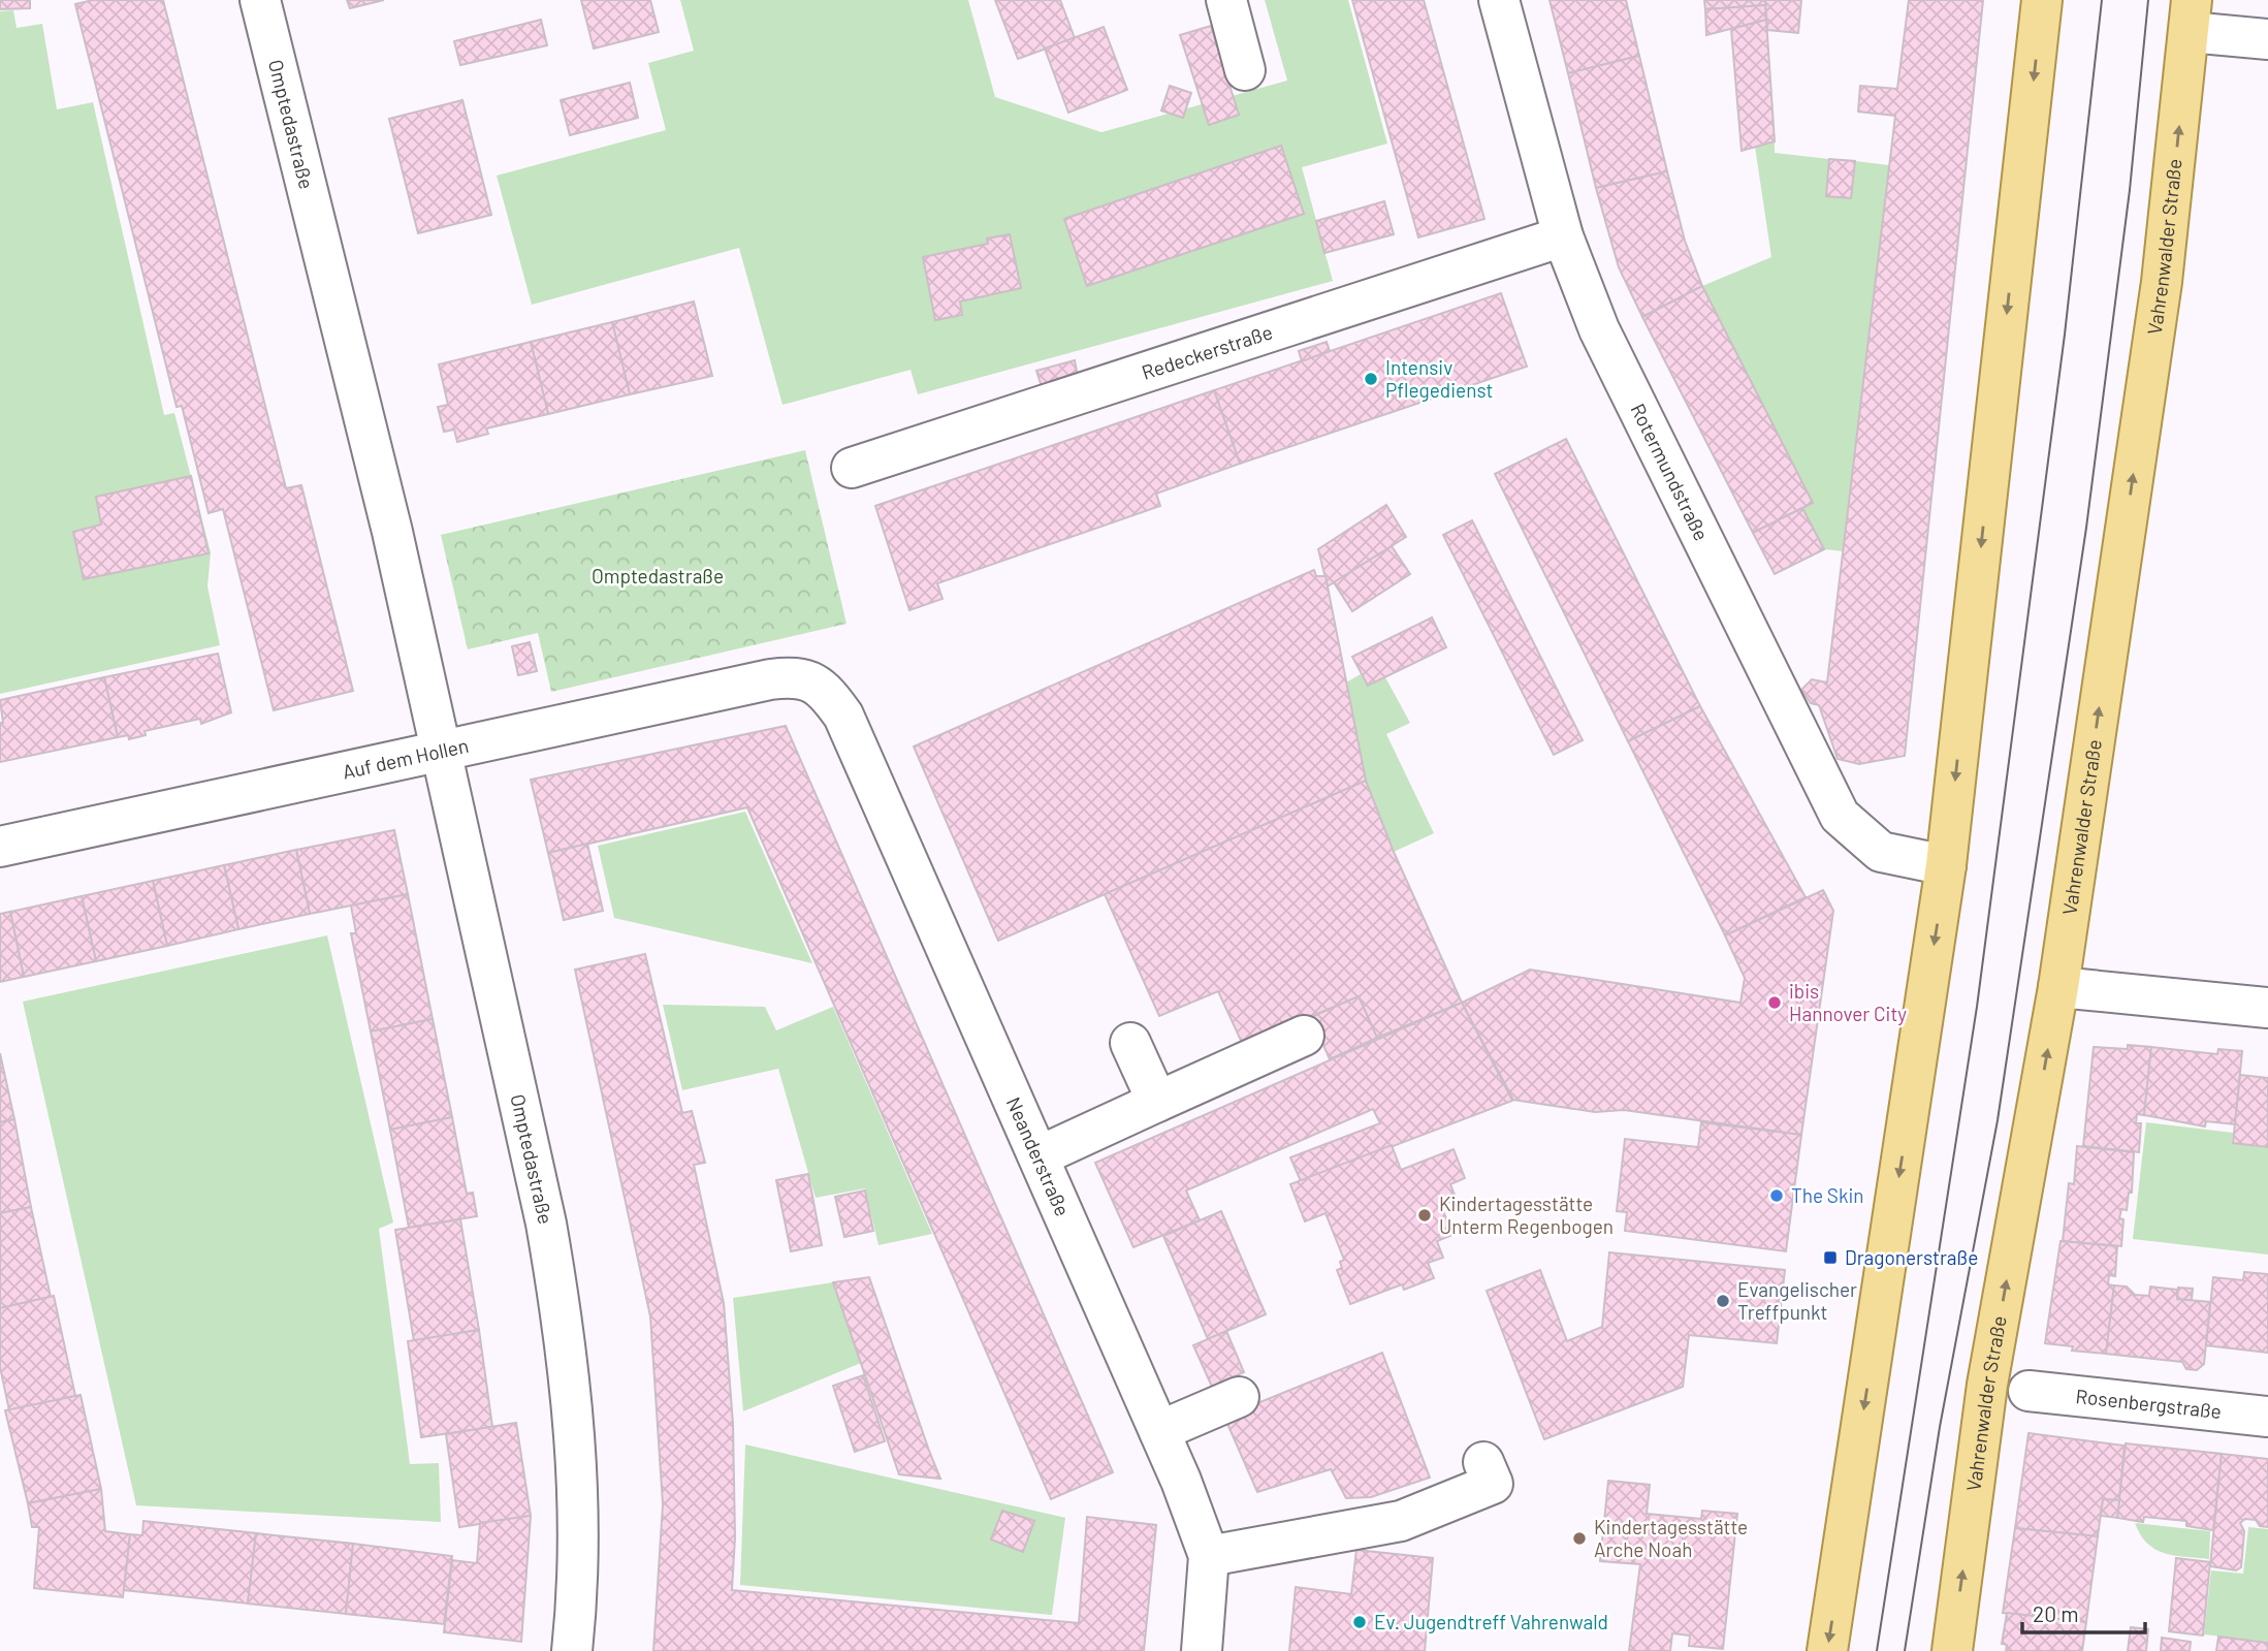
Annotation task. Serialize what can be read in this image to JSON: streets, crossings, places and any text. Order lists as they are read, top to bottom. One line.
{"streets":{"main road":["Vahrenwalder Straße"],"street":["Omptedastraße","Redeckerstraße","Rotermundstraße","Auf dem Hollen","Neanderstraße","Rosenbergstraße"]},"crossings":[["Omptedastraße","Auf dem Hollen"],["Redeckerstraße","Rotermundstraße"],["Auf dem Hollen","Neanderstraße"]],"parks":["Omptedastraße"],"places":{"other":["Intensiv Pflegedienst","ibis Hannover City","The Skin","Kindertagesstätte Unterm Regenbogen","Evangelischer Treffpunkt","Kindertagesstätte Arche Noah","Ev. Jugendtreff Vahrenwald"],"transit":["Dragonerstraße"]},"scale_bar":"20 m"}
